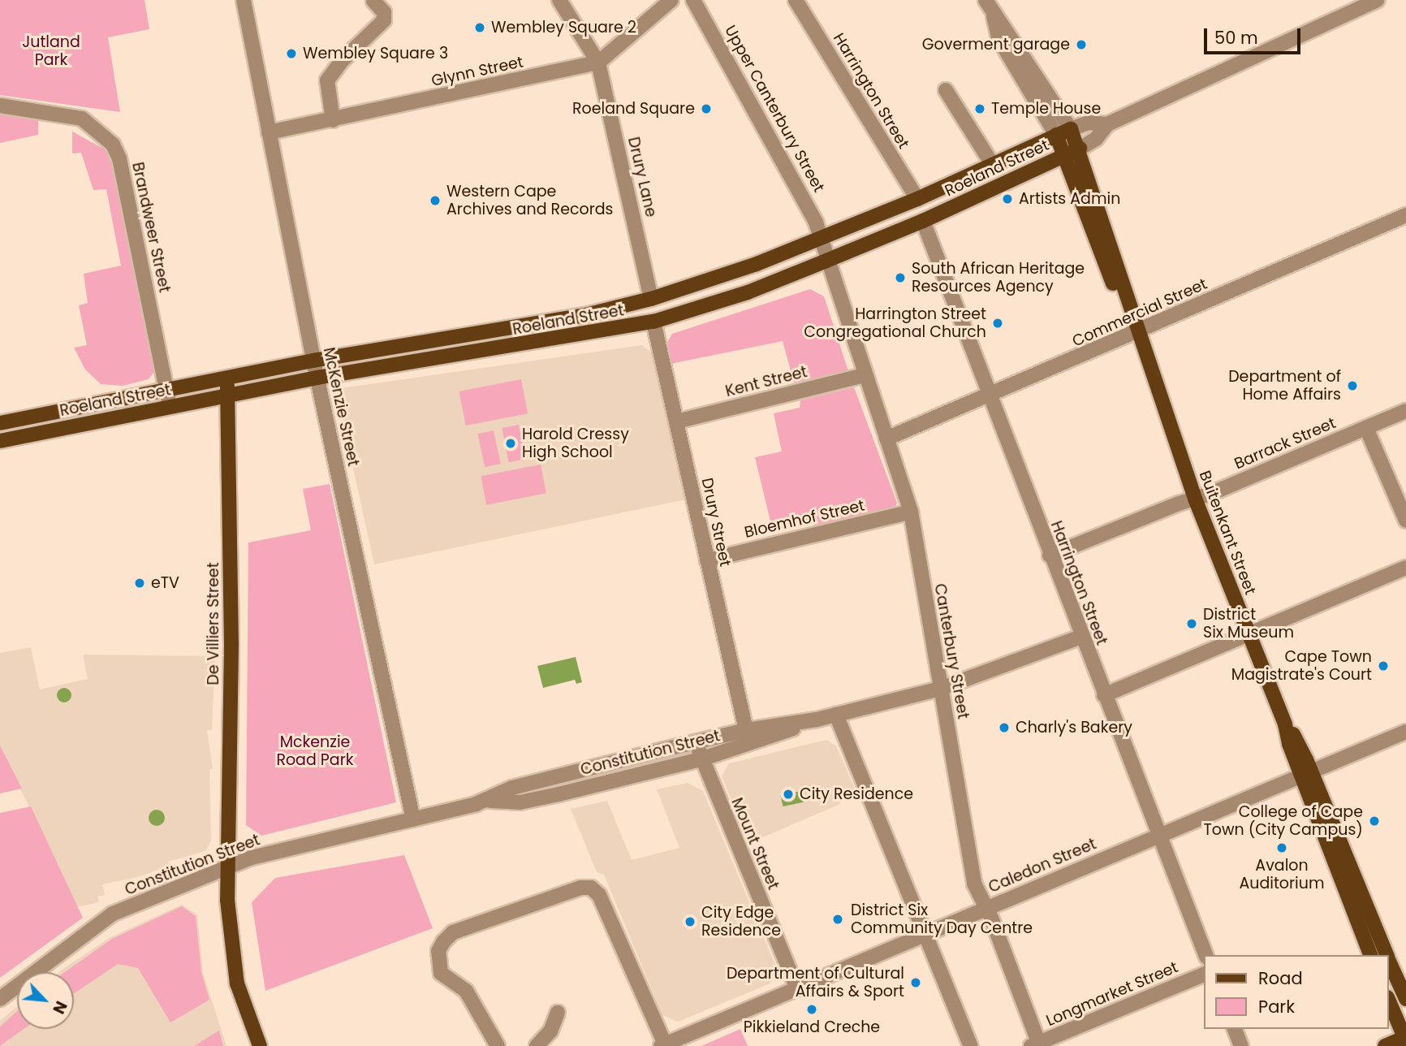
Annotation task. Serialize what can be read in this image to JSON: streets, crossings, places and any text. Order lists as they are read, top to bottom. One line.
{"streets":{"main road":["Roeland Street","Buitenkant Street","De Villiers Street"],"street":["Glynn Street","Harrington Street","Upper Canterbury Street","Drury Lane","Brandweer Street","Commercial Street","Kent Street","McKenzie Street","Barrack Street","Bloemhof Street","Drury Street","Canterbury Street","Constitution Street","Mount Street","Caledon Street","Longmarket Street"]},"crossings":[["Glynn Street","Drury Lane"],["Glynn Street","McKenzie Street"],["Harrington Street","Roeland Street"],["Harrington Street","Commercial Street"],["Harrington Street","Barrack Street"],["Harrington Street","Constitution Street"],["Harrington Street","Caledon Street"],["Upper Canterbury Street","Roeland Street"],["Upper Canterbury Street","Canterbury Street"],["Roeland Street","Drury Lane"],["Roeland Street","Brandweer Street"],["Roeland Street","McKenzie Street"],["Roeland Street","Drury Street"],["Roeland Street","Buitenkant Street"],["Roeland Street","De Villiers Street"],["Roeland Street","Canterbury Street"],["Commercial Street","Buitenkant Street"],["Commercial Street","Canterbury Street"],["Kent Street","Drury Street"],["Kent Street","Canterbury Street"],["McKenzie Street","Constitution Street"],["Barrack Street","Buitenkant Street"],["Bloemhof Street","Drury Street"],["Bloemhof Street","Canterbury Street"],["Drury Street","Constitution Street"],["Buitenkant Street","Caledon Street"],["De Villiers Street","Constitution Street"],["Canterbury Street","Constitution Street"],["Canterbury Street","Caledon Street"],["Canterbury Street","Longmarket Street"],["Constitution Street","Mount Street"],["Mount Street","Caledon Street"]],"parks":["Jutland Park","Mckenzie Road Park"],"places":["Wembley Square 2","Goverment garage","Wembley Square 3","Roeland Square","Temple House","Artists Admin","Western Cape Archives and Records","South African Heritage Resources Agency","Harrington Street Congregational Church","Department of Home Affairs","Harold Cressy High School","eTV","District Six Museum","Cape Town Magistrate's Court","Charly's Bakery","City Residence","College of Cape Town (City Campus)","Avalon Auditorium","District Six Community Day Centre","City Edge Residence","Department of Cultural Affairs & Sport","Pikkieland Creche"],"legend":["Road","Park"],"scale_bar":"50 m","north":"bottom right"}
